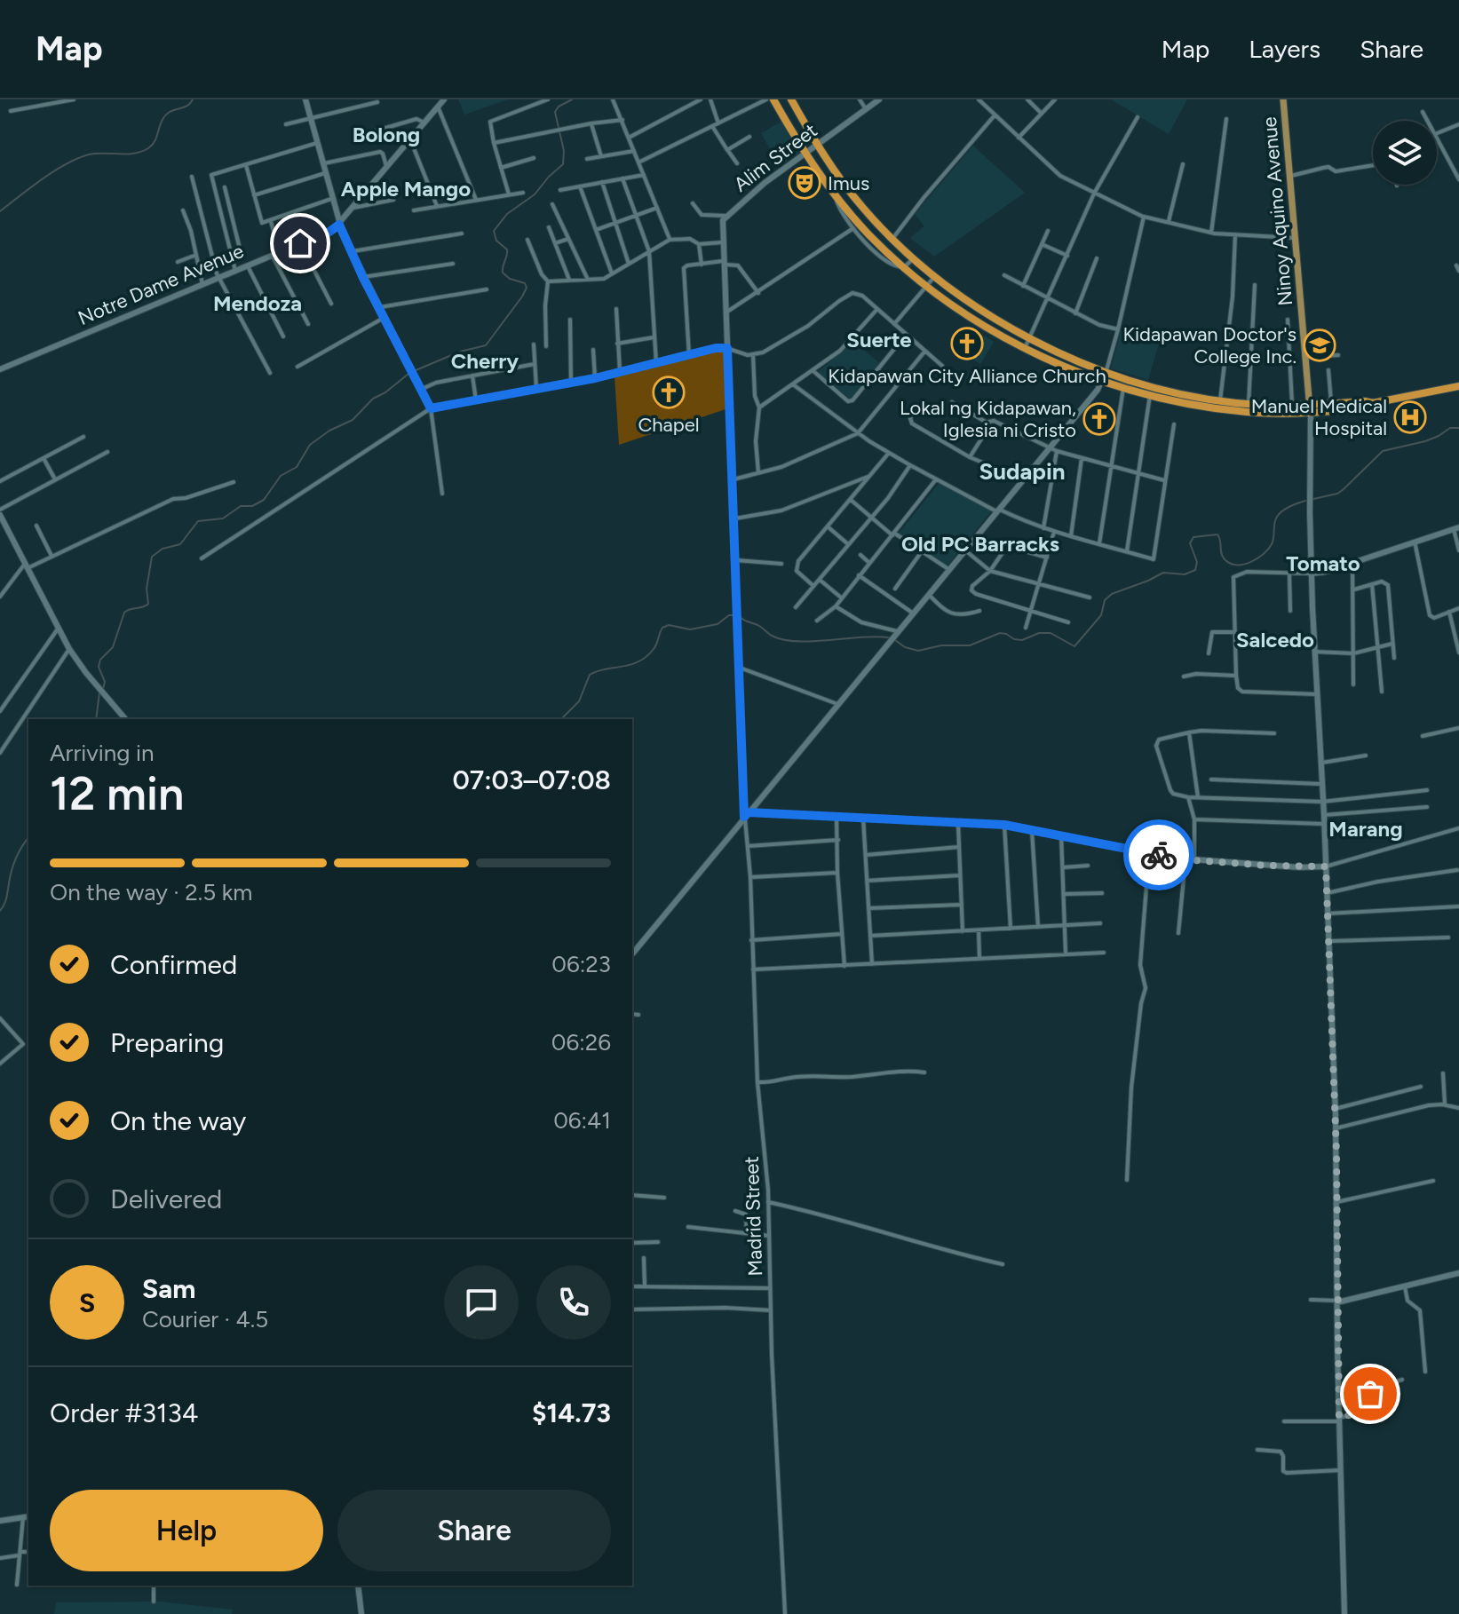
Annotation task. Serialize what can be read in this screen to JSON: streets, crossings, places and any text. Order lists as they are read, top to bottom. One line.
{"streets":{"main road":["Ninoy Aquino Avenue"],"street":["Alim Street","Notre Dame Avenue","Madrid Street"]},"districts":["Bolong","Apple Mango","Mendoza","Suerte","Cherry","Sudapin","Old PC Barracks","Tomato","Salcedo","Marang"],"places":{"theatre":["Imus"],"church":["Kidapawan City Alliance Church","Chapel","Lokal ng Kidapawan, Iglesia ni Cristo"],"school or university":["Kidapawan Doctor's College Inc."],"hospital":["Manuel Medical Hospital"]},"page":{"header":"Map","nav":["Map","Layers","Share"],"heading":["12 min","Arriving in","07:03–07:08"],"panel":["Sam","Courier · 4.5","Order #3134","$14.73"],"bar":"On the way · 2.5 km","list":[["Confirmed","06:23"],["Preparing","06:26"],["On the way","06:41"],"Delivered"],"round":"S","buttons":["Help","Share"]}}
